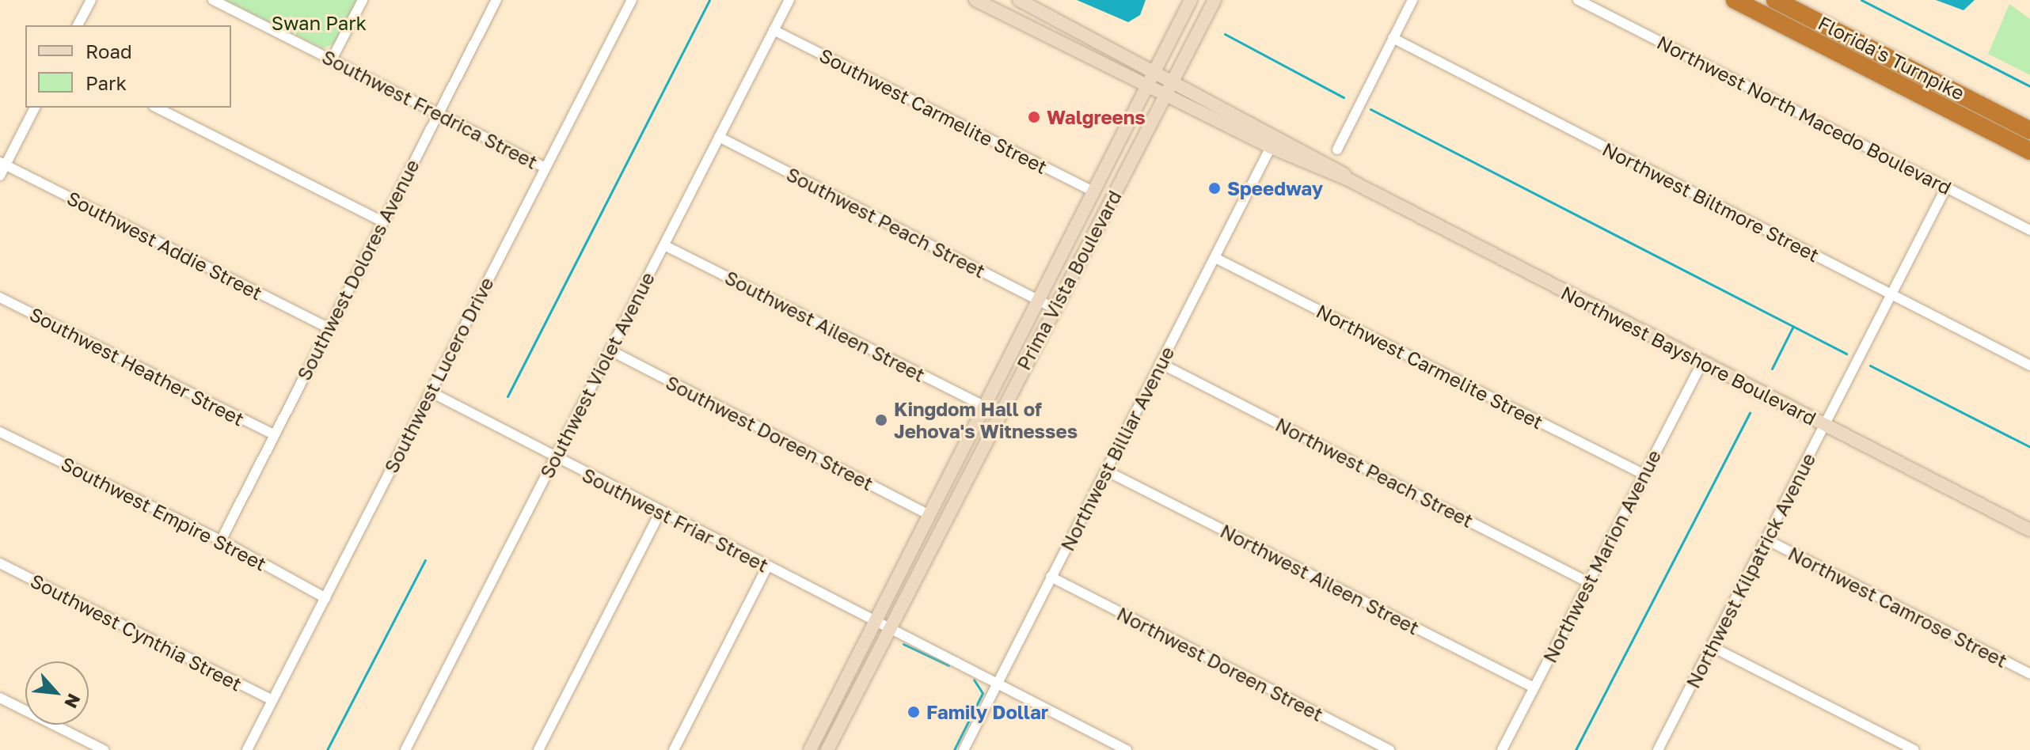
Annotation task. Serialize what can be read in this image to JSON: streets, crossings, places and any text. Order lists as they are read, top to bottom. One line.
{"streets":{"highway":["Florida's Turnpike"],"main road":["Prima Vista Boulevard","Northwest Bayshore Boulevard"],"street":["Southwest Fredrica Street","Southwest Carmelite Street","Northwest North Macedo Boulevard","Northwest Biltmore Street","Southwest Peach Street","Southwest Addie Street","Southwest Dolores Avenue","Southwest Aileen Street","Southwest Heather Street","Northwest Carmelite Street","Southwest Lucero Drive","Southwest Violet Avenue","Southwest Doreen Street","Northwest Billiar Avenue","Northwest Peach Street","Southwest Empire Street","Southwest Friar Street","Northwest Marion Avenue","Northwest Kilpatrick Avenue","Northwest Aileen Street","Northwest Camrose Street","Southwest Cynthia Street","Northwest Doreen Street"]},"crossings":[["Southwest Fredrica Street","Southwest Dolores Avenue"],["Southwest Fredrica Street","Southwest Lucero Drive"],["Southwest Carmelite Street","Prima Vista Boulevard"],["Southwest Carmelite Street","Southwest Violet Avenue"],["Northwest North Macedo Boulevard","Northwest Kilpatrick Avenue"],["Northwest Biltmore Street","Northwest Kilpatrick Avenue"],["Southwest Peach Street","Prima Vista Boulevard"],["Southwest Peach Street","Southwest Violet Avenue"],["Southwest Addie Street","Southwest Dolores Avenue"],["Southwest Dolores Avenue","Southwest Heather Street"],["Southwest Dolores Avenue","Southwest Empire Street"],["Prima Vista Boulevard","Southwest Aileen Street"],["Prima Vista Boulevard","Northwest Bayshore Boulevard"],["Prima Vista Boulevard","Southwest Doreen Street"],["Prima Vista Boulevard","Southwest Friar Street"],["Southwest Aileen Street","Southwest Violet Avenue"],["Northwest Bayshore Boulevard","Northwest Billiar Avenue"],["Northwest Bayshore Boulevard","Northwest Marion Avenue"],["Northwest Bayshore Boulevard","Northwest Kilpatrick Avenue"],["Northwest Carmelite Street","Northwest Billiar Avenue"],["Northwest Carmelite Street","Northwest Marion Avenue"],["Southwest Lucero Drive","Southwest Empire Street"],["Southwest Lucero Drive","Southwest Friar Street"],["Southwest Lucero Drive","Southwest Cynthia Street"],["Southwest Violet Avenue","Southwest Doreen Street"],["Southwest Violet Avenue","Southwest Friar Street"],["Northwest Billiar Avenue","Northwest Peach Street"],["Northwest Billiar Avenue","Southwest Friar Street"],["Northwest Billiar Avenue","Northwest Aileen Street"],["Northwest Billiar Avenue","Northwest Doreen Street"],["Northwest Peach Street","Northwest Marion Avenue"],["Northwest Marion Avenue","Northwest Aileen Street"],["Northwest Kilpatrick Avenue","Northwest Camrose Street"]],"parks":["Swan Park"],"places":["Walgreens","Speedway","Kingdom Hall of Jehova's Witnesses","Family Dollar"],"legend":["Road","Park"],"north":"bottom right"}
